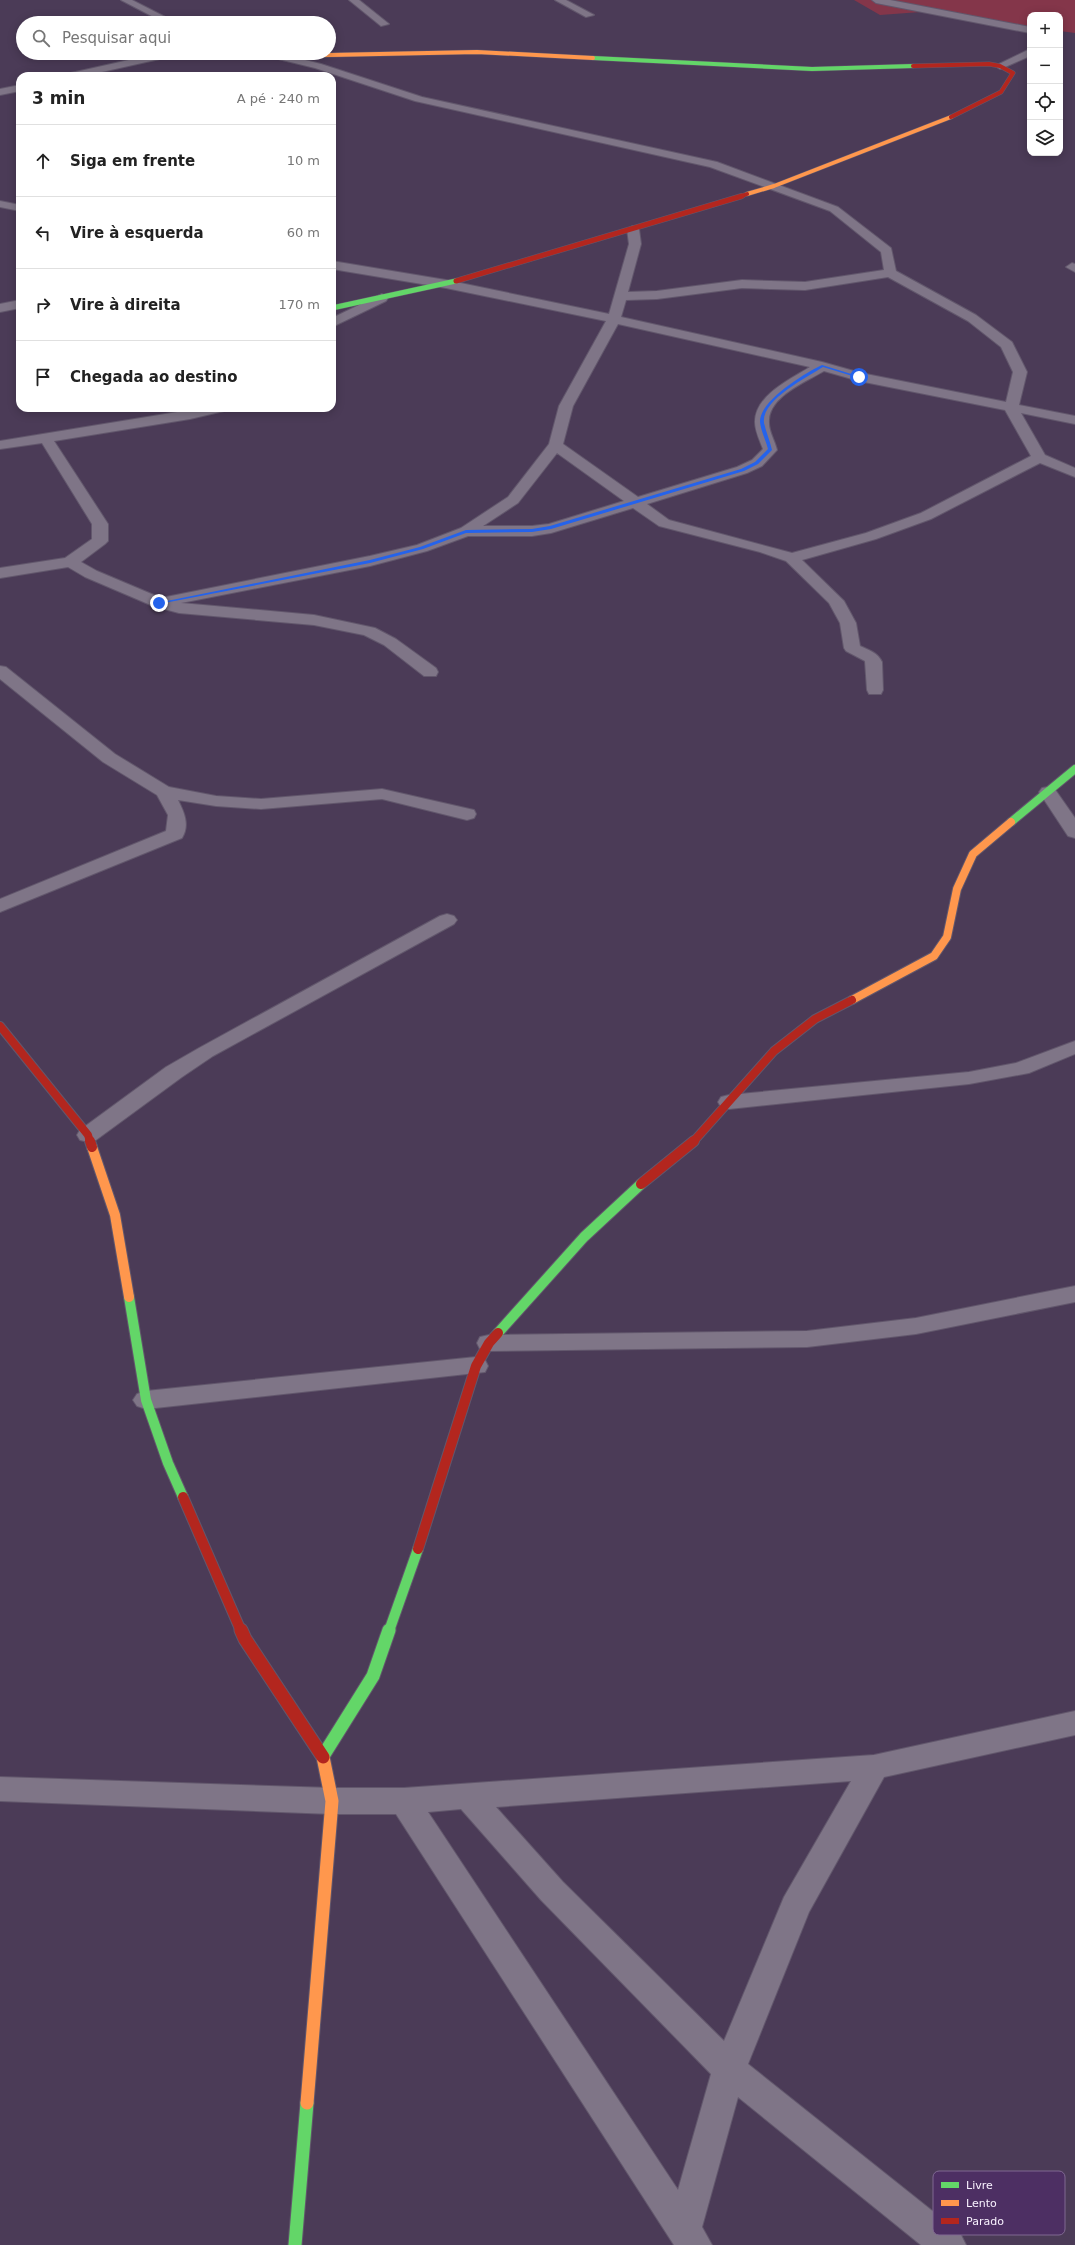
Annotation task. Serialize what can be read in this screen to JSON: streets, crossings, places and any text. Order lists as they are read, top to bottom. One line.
{"legend":["Livre","Lento","Parado"],"page":{"map_buttons":["+","−"],"search":"Pesquisar aqui","heading":["3 min","A pé · 240 m"],"list":[["Siga em frente","10 m"],["Vire à esquerda","60 m"],["Vire à direita","170 m"],"Chegada ao destino"]}}
